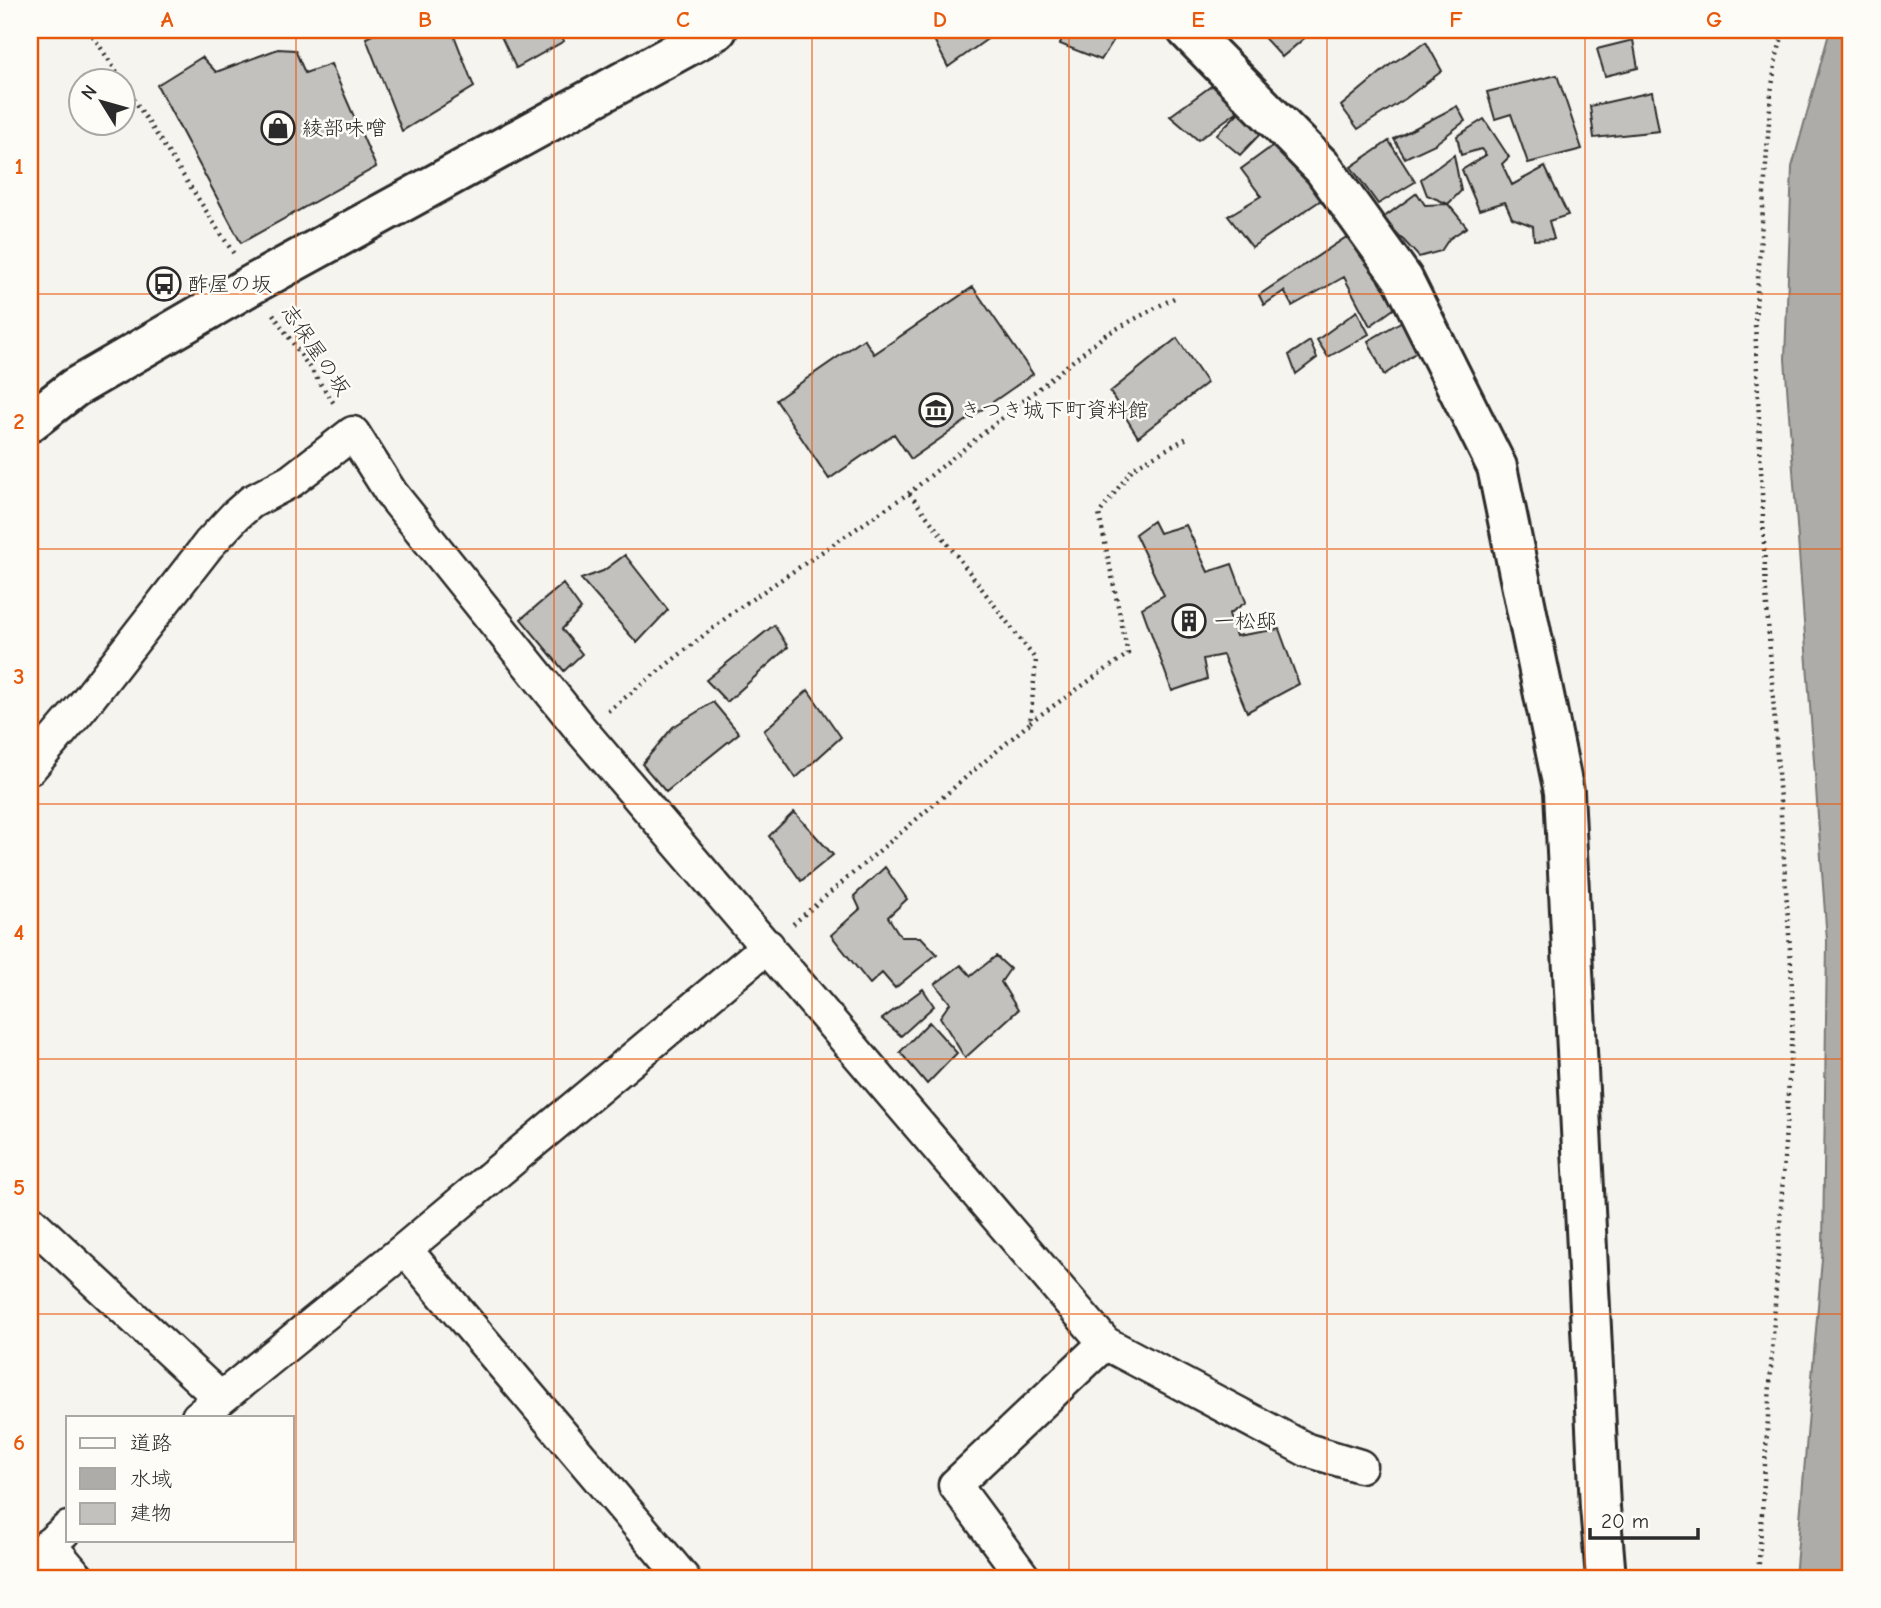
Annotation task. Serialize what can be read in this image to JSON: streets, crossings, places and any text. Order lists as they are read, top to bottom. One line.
{"streets":{"path":["志保屋の坂"]},"places":{"shop":["綾部味噌"],"bus stop":["酢屋の坂"],"museum":["きつき城下町資料館"],"building":["一松邸"]},"legend":["道路","水域","建物"],"scale_bar":"20 m","north":"top left","grid":{"columns":["A","B","C","D","E","F","G"],"rows":["1","2","3","4","5","6"]}}
